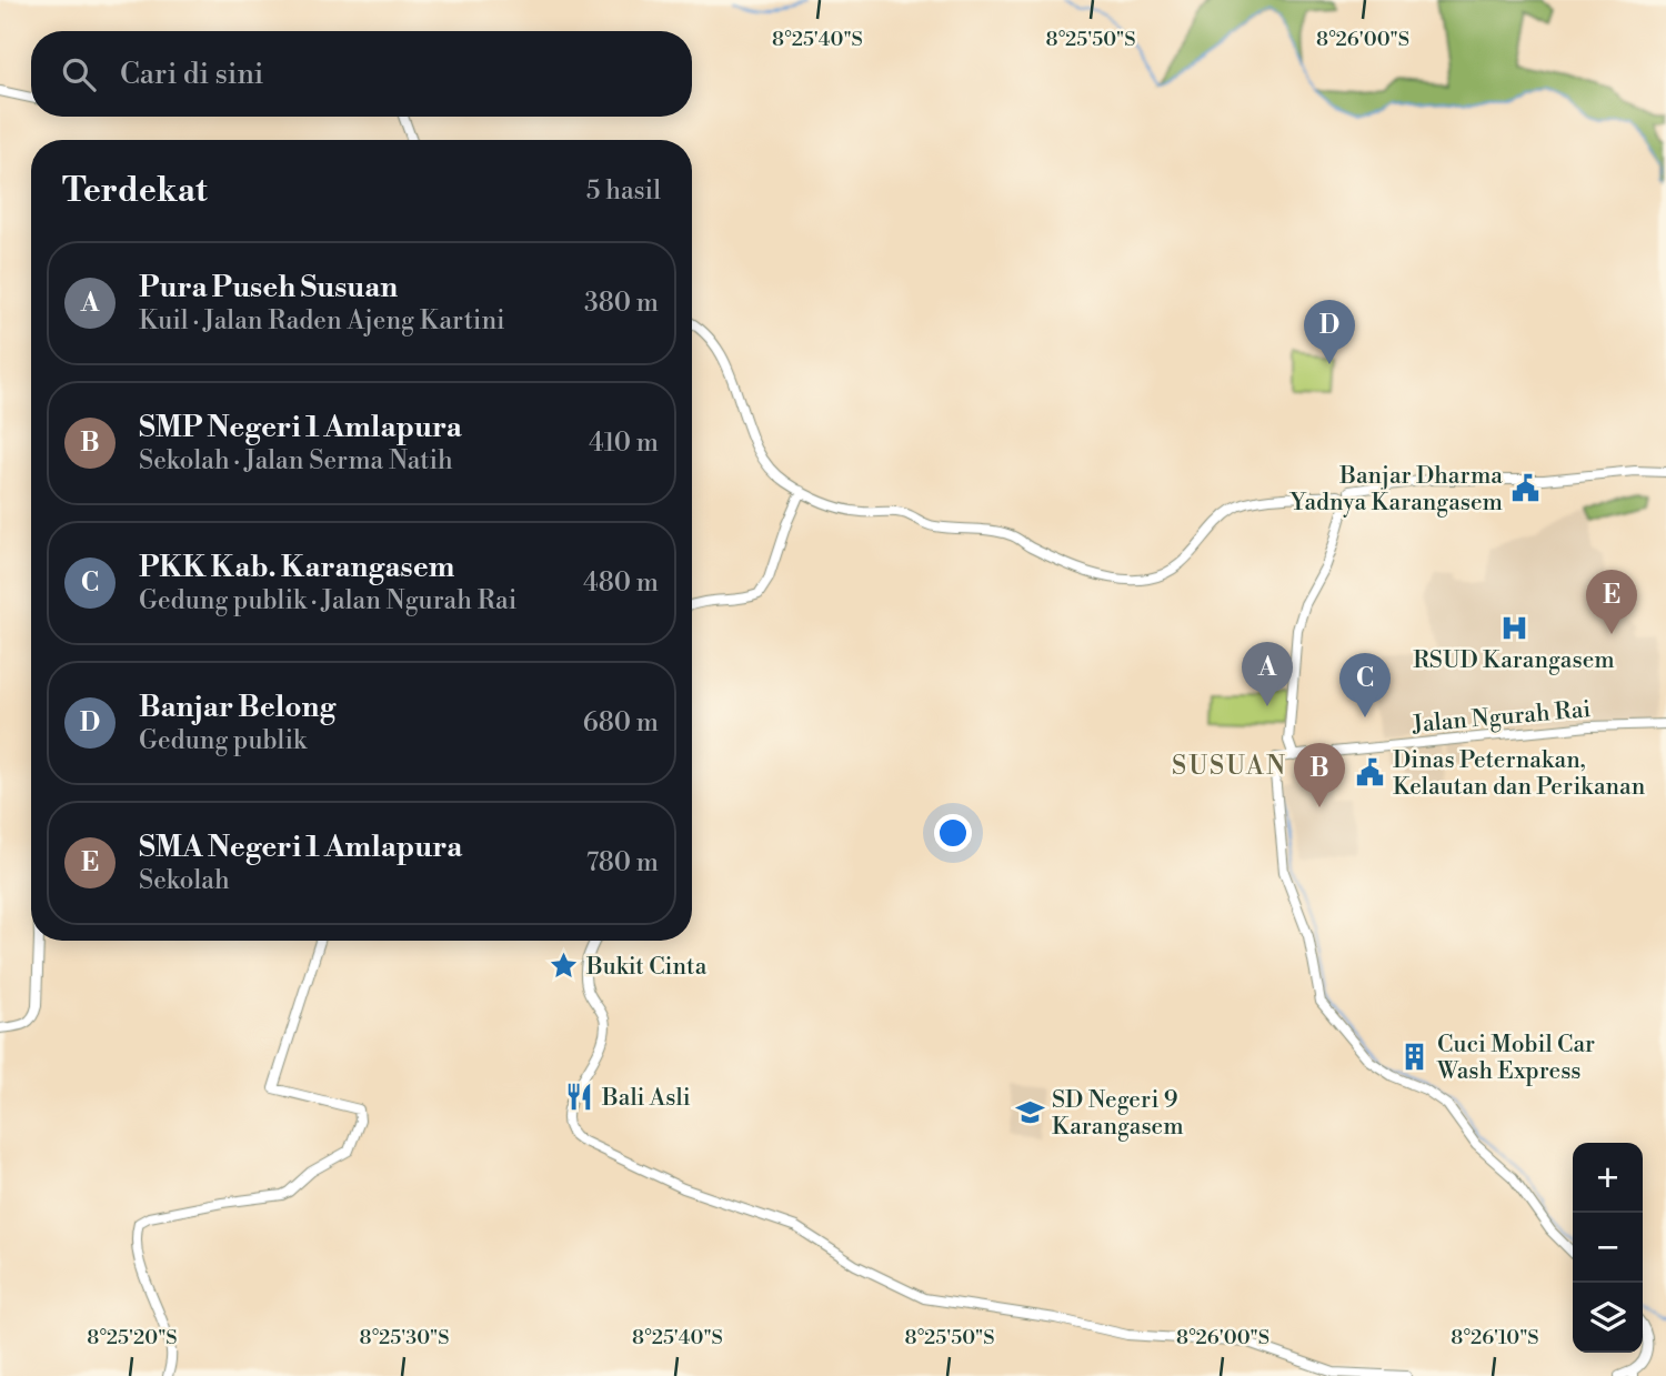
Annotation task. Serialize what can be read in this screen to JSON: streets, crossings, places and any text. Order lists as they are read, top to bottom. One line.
{"streets":{"street":["Jalan Ngurah Rai"]},"districts":["SUSUAN"],"places":{"public building":["Banjar Dharma Yadnya Karangasem","Dinas Peternakan, Kelautan dan Perikanan"],"hospital":["RSUD Karangasem"],"place":["Bukit Cinta"],"building":["Cuci Mobil Car Wash Express"],"restaurant":["Bali Asli"],"school or university":["SD Negeri 9 Karangasem"]},"page":{"search":"Cari di sini","heading":["Terdekat","5 hasil"],"list":[{"mark":"A","name":"Pura Puseh Susuan","note":"Kuil · Jalan Raden Ajeng Kartini","value":"380 m"},{"mark":"B","name":"SMP Negeri 1 Amlapura","note":"Sekolah · Jalan Serma Natih","value":"410 m"},{"mark":"C","name":"PKK Kab. Karangasem","note":"Gedung publik · Jalan Ngurah Rai","value":"480 m"},{"mark":"D","name":"Banjar Belong","note":"Gedung publik","value":"680 m"},{"mark":"E","name":"SMA Negeri 1 Amlapura","note":"Sekolah","value":"780 m"}],"pins":["D","E","A","C","B"],"map_buttons":["+","−"]},"coordinates":["8°25'40\"S","8°25'50\"S","8°26'00\"S","8°25'20\"S","8°25'30\"S","8°26'10\"S"]}
